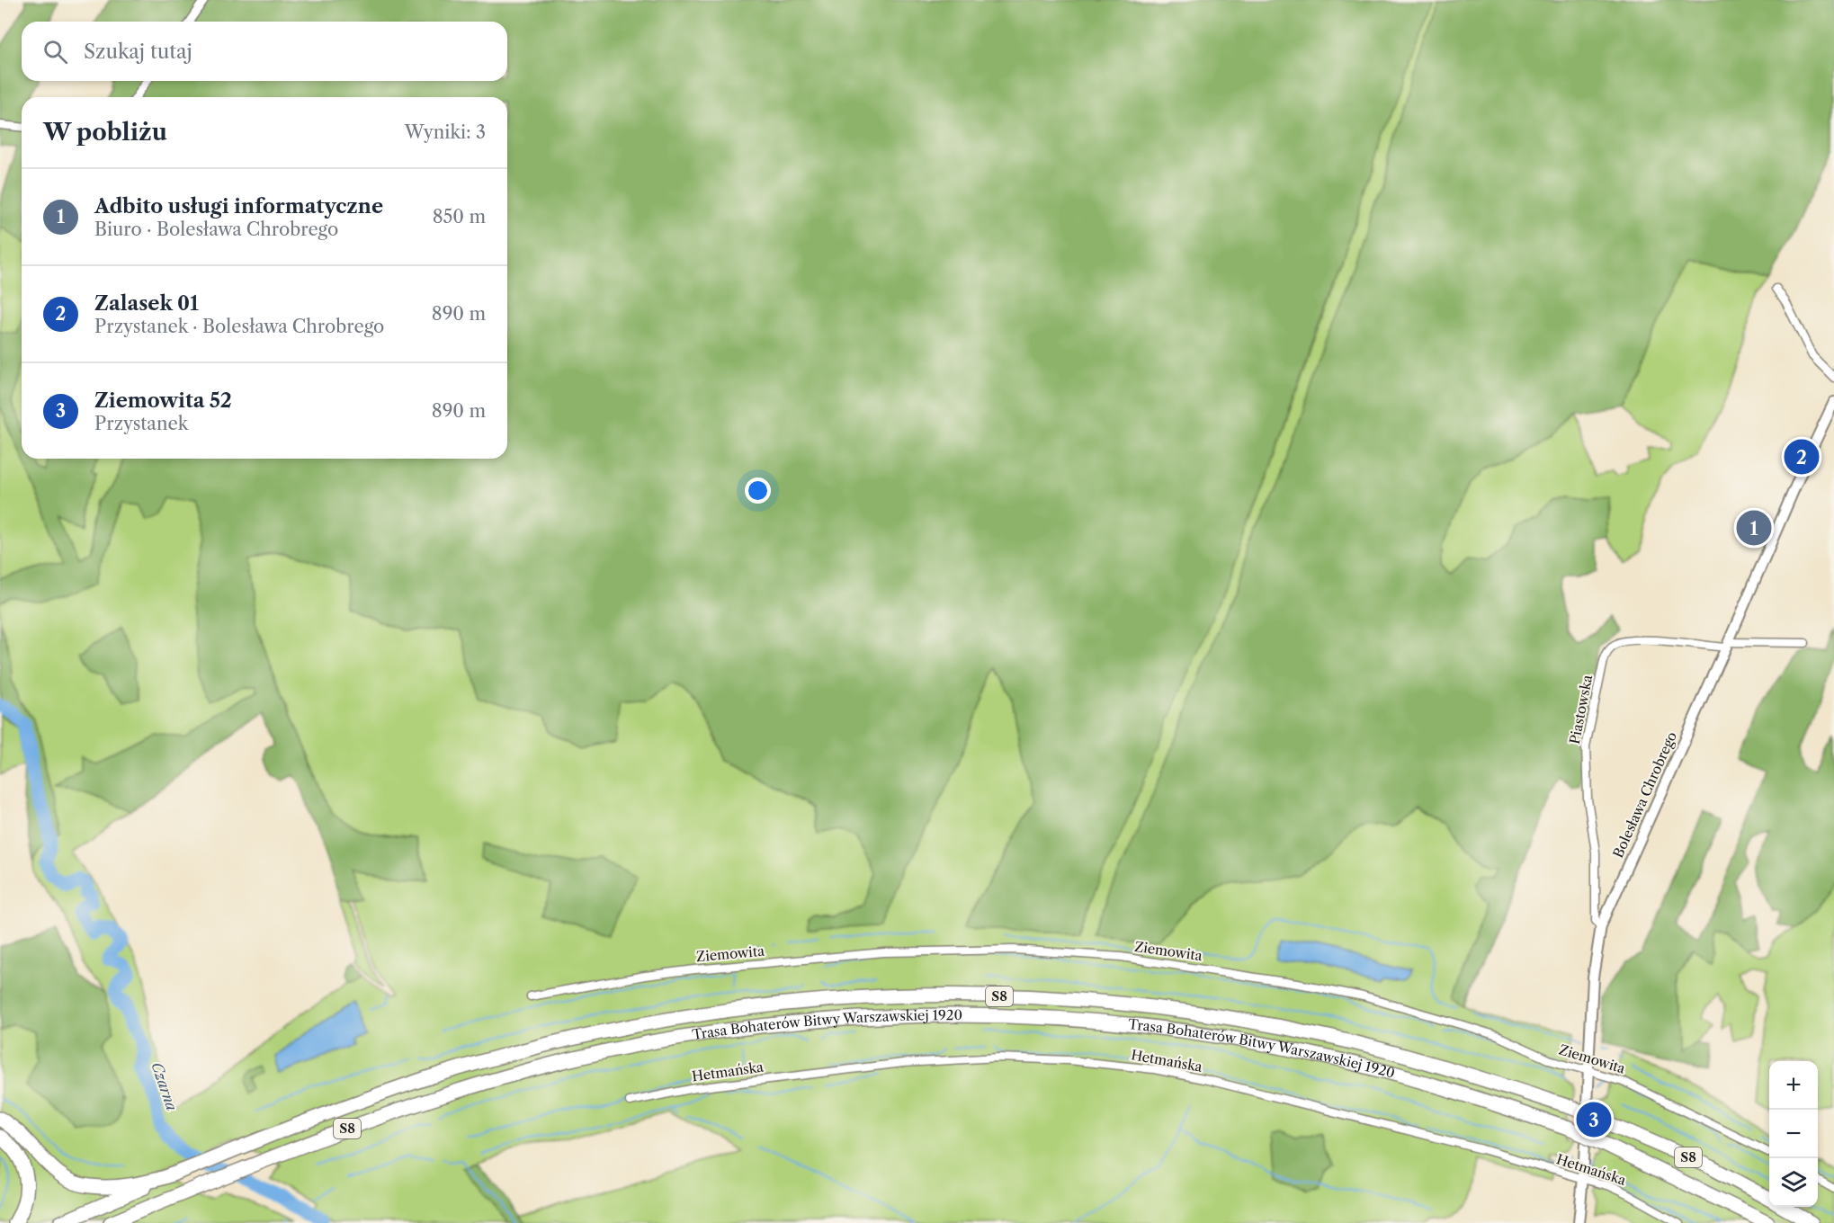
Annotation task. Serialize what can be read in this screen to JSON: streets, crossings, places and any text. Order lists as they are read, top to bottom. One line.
{"streets":{"highway":["S8","Trasa Bohaterów Bitwy Warszawskiej 1920"],"street":["Piastowska","Bolesława Chrobrego","Ziemowita","Hetmańska"]},"crossings":[["Piastowska","Bolesława Chrobrego"],["Bolesława Chrobrego","Ziemowita"],["Bolesława Chrobrego","Hetmańska"]],"water":["Czarna"],"page":{"search":"Szukaj tutaj","heading":["W pobliżu","Wyniki: 3"],"list":[{"mark":"1","name":"Adbito usługi informatyczne","note":"Biuro · Bolesława Chrobrego","value":"850 m"},{"mark":"2","name":"Zalasek 01","note":"Przystanek · Bolesława Chrobrego","value":"890 m"},{"mark":"3","name":"Ziemowita 52","note":"Przystanek","value":"890 m"}],"pins":["2","1","3"],"map_buttons":["+","−"]}}
